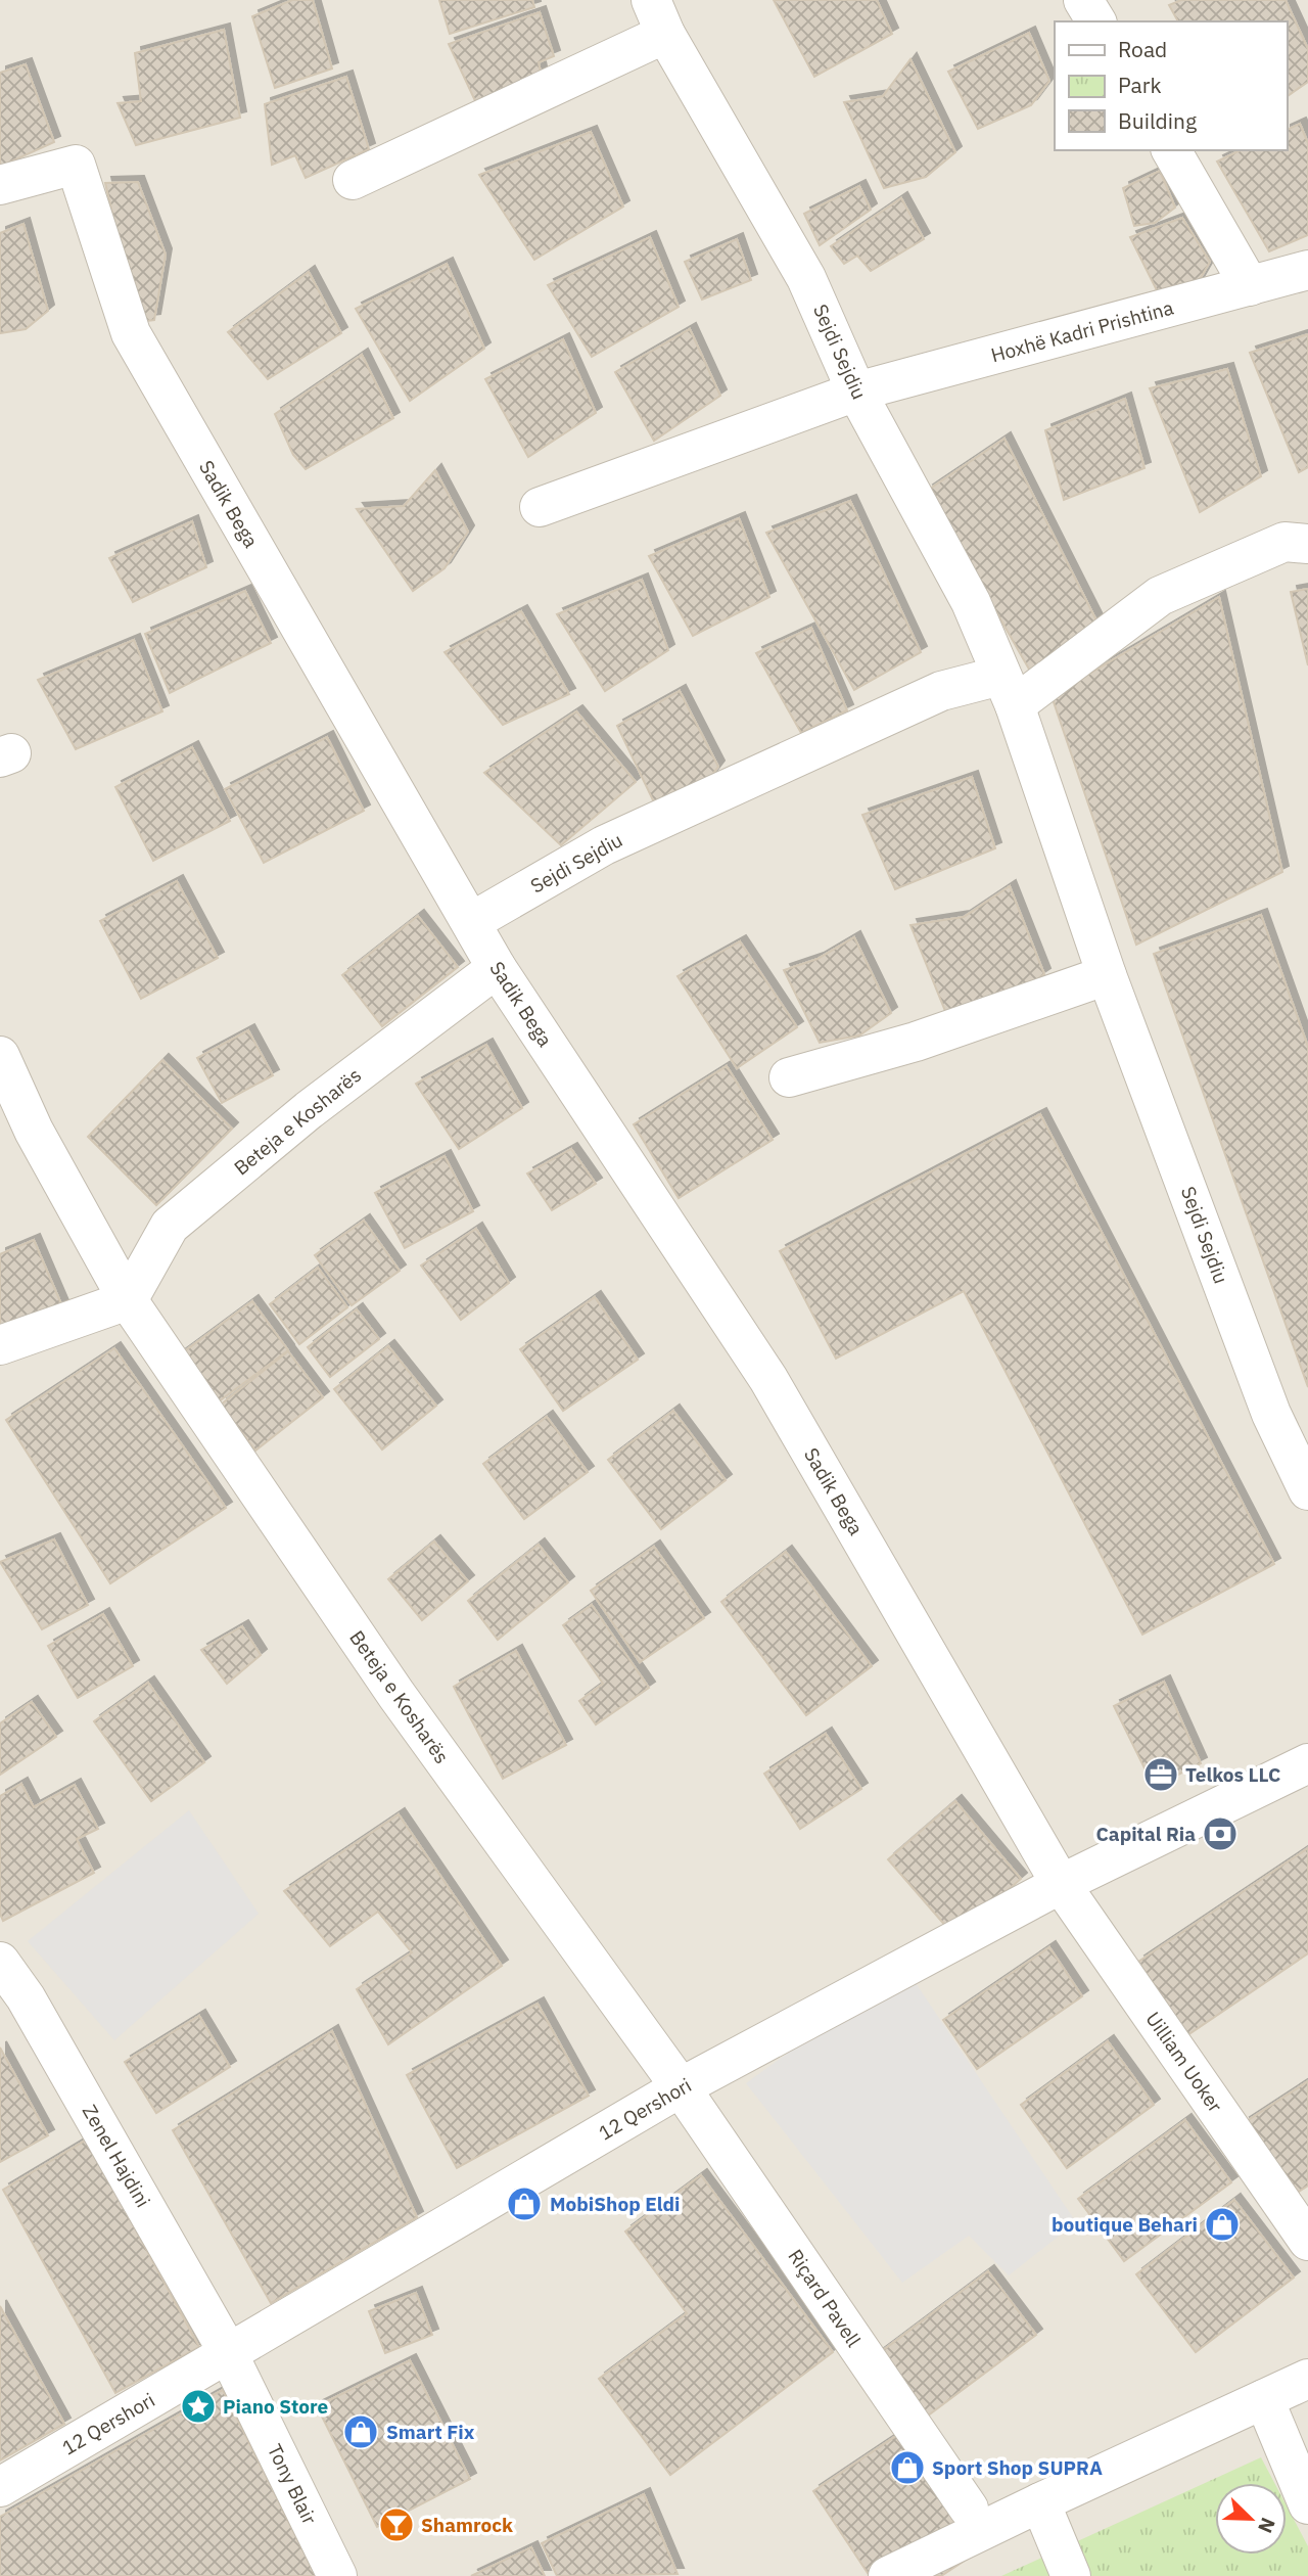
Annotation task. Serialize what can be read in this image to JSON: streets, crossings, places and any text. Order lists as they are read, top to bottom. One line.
{"streets":{"street":["Hoxhë Kadri Prishtina","Sejdi Sejdiu","Sadik Bega","Beteja e Kosharës","Uilliam Uoker","12 Qershori","Zenel Hajdini","Riçard Pavell","Tony Blair"]},"crossings":[["Hoxhë Kadri Prishtina","Sejdi Sejdiu"],["Sejdi Sejdiu","Sadik Bega"],["Sadik Bega","Beteja e Kosharës"],["Sadik Bega","Uilliam Uoker"],["Sadik Bega","12 Qershori"],["Beteja e Kosharës","12 Qershori"],["Beteja e Kosharës","Riçard Pavell"],["Uilliam Uoker","12 Qershori"],["12 Qershori","Zenel Hajdini"],["12 Qershori","Riçard Pavell"],["12 Qershori","Tony Blair"],["Zenel Hajdini","Tony Blair"]],"places":{"office":["Telkos LLC"],"bank":["Capital Ria"],"shop":["MobiShop Eldi","boutique Behari","Smart Fix","Sport Shop SUPRA"],"place":["Piano Store"],"bar":["Shamrock"]},"legend":["Road","Park","Building"],"north":"bottom right"}
